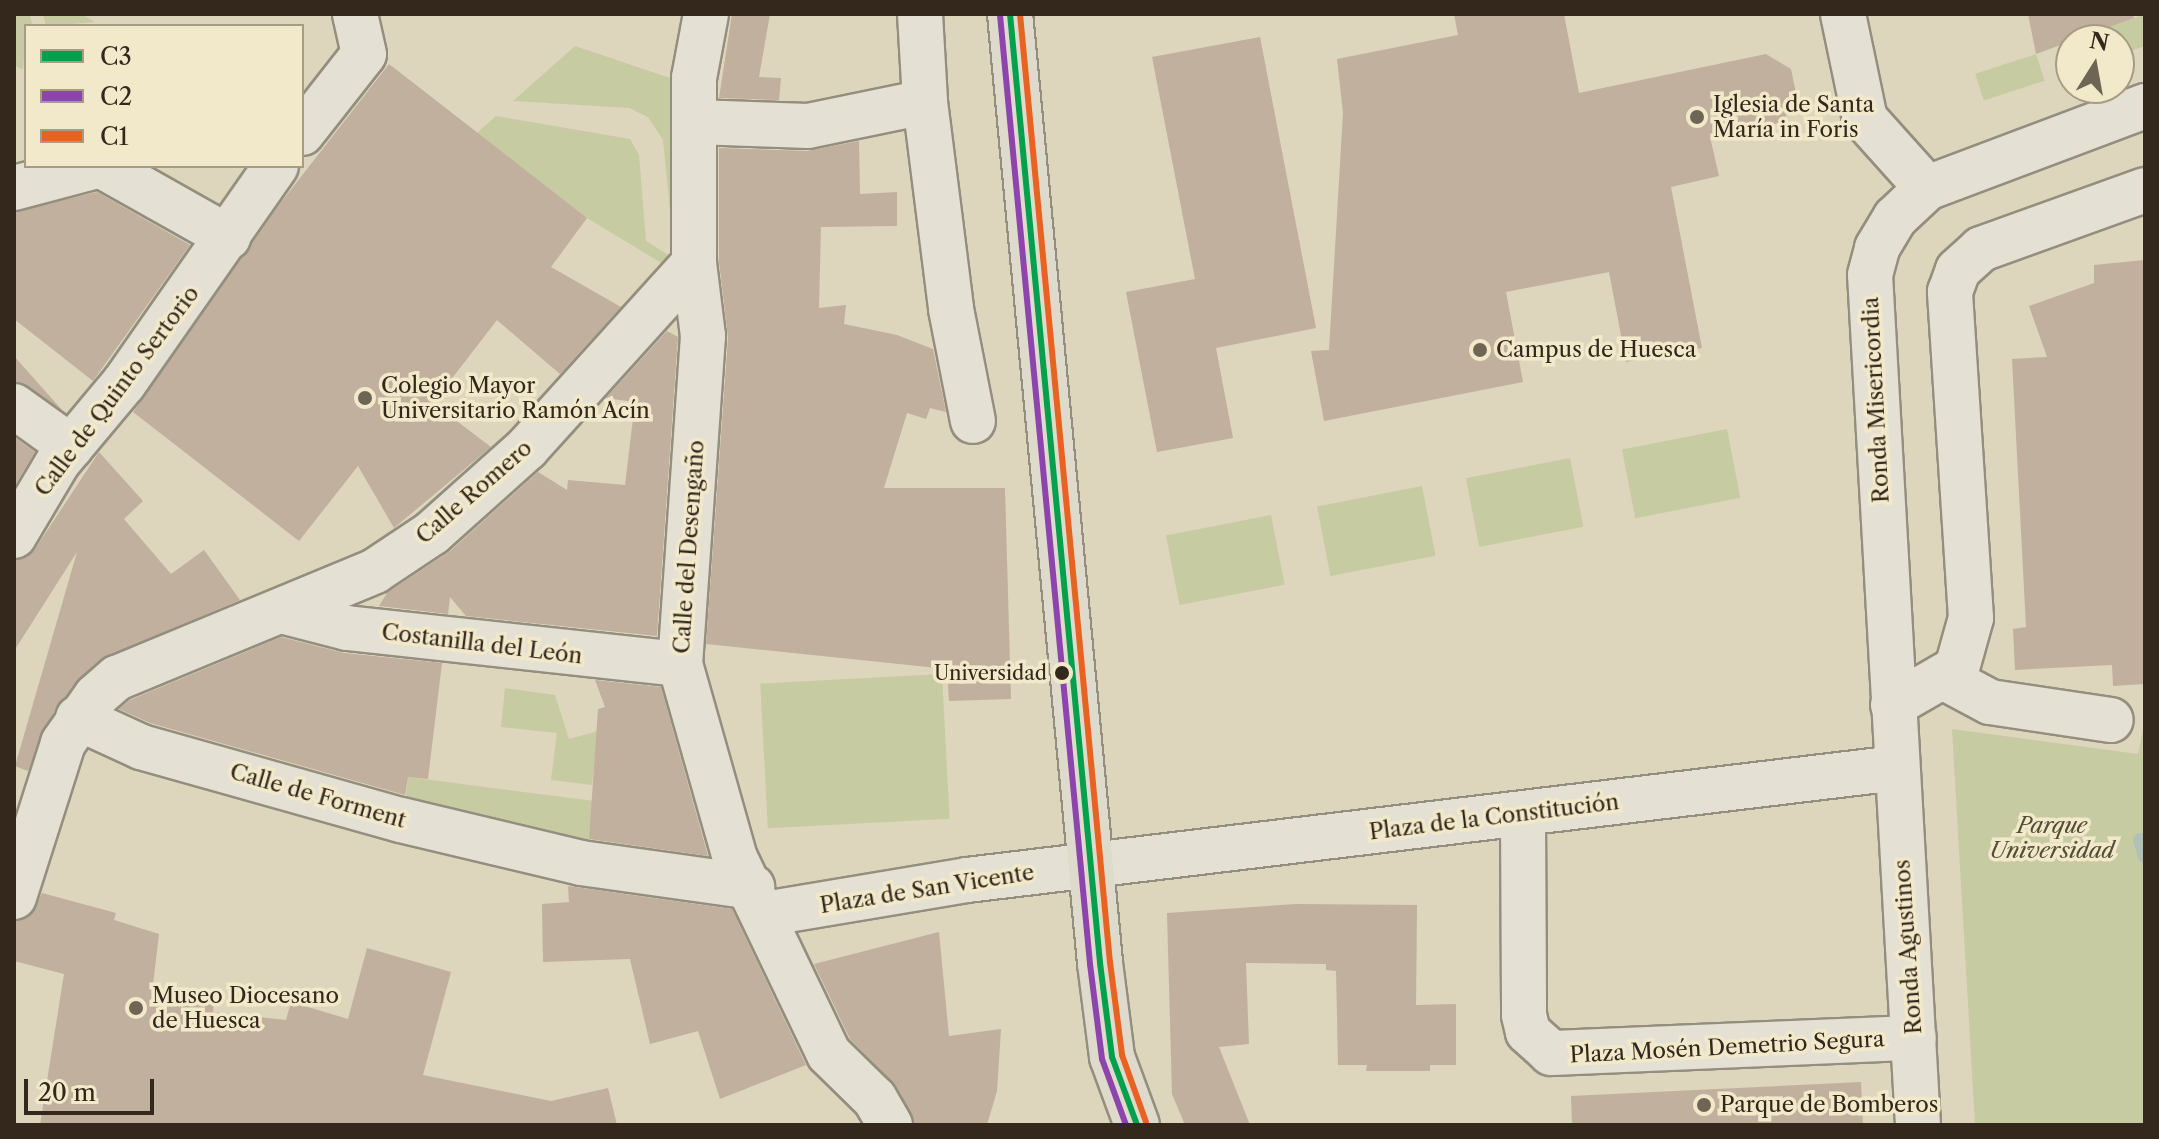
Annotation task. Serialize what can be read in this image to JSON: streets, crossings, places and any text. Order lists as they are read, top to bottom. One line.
{"streets":{"street":["Calle de Quinto Sertorio","Ronda Misericordia","Calle Romero","Calle del Desengaño","Costanilla del León","Calle de Forment","Plaza de la Constitución","Plaza de San Vicente","Ronda Agustinos","Plaza Mosén Demetrio Segura"]},"crossings":[["Ronda Misericordia","Plaza de la Constitución"],["Ronda Misericordia","Ronda Agustinos"],["Calle Romero","Calle del Desengaño"],["Calle Romero","Costanilla del León"],["Calle Romero","Calle de Forment"],["Calle del Desengaño","Costanilla del León"],["Calle del Desengaño","Calle de Forment"],["Calle del Desengaño","Plaza de San Vicente"],["Calle de Forment","Plaza de San Vicente"],["Plaza de la Constitución","Plaza de San Vicente"],["Plaza de la Constitución","Ronda Agustinos"],["Plaza de la Constitución","Plaza Mosén Demetrio Segura"],["Ronda Agustinos","Plaza Mosén Demetrio Segura"]],"parks":["Parque Universidad"],"places":["Iglesia de Santa María in Foris","Campus de Huesca","Colegio Mayor Universitario Ramón Acín","Universidad","Museo Diocesano de Huesca","Parque de Bomberos"],"lines":["transit line C3","transit line C1","transit line C2"],"legend":["C3","C2","C1"],"scale_bar":"20 m","north":"top"}
